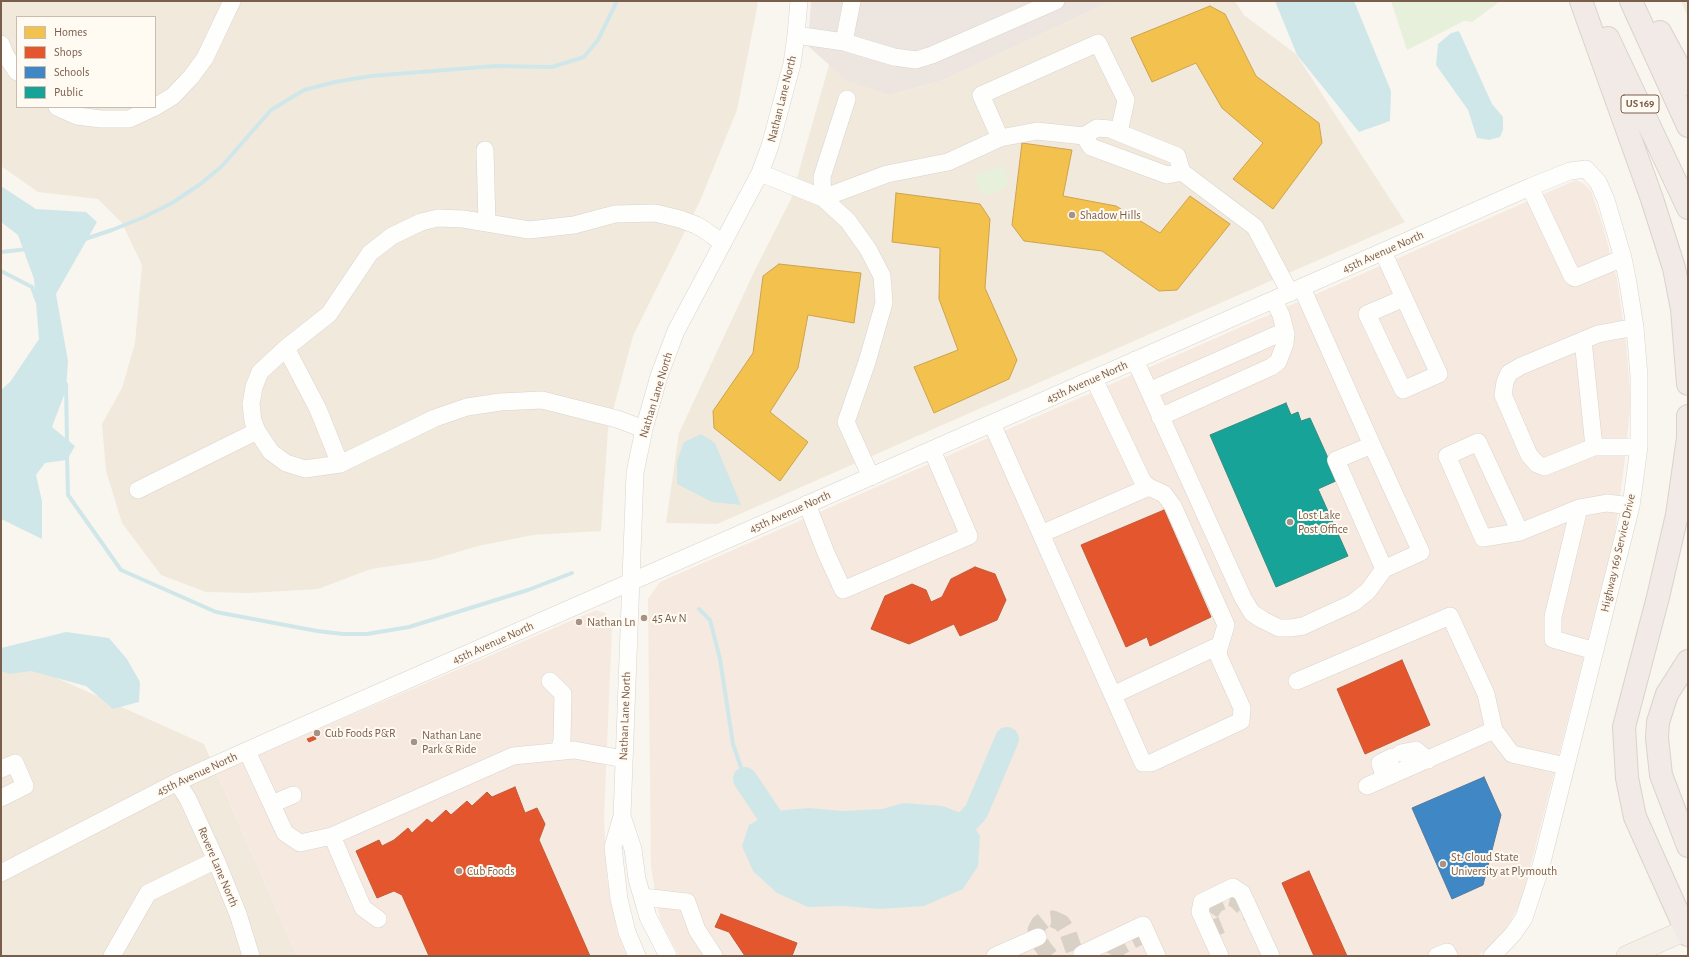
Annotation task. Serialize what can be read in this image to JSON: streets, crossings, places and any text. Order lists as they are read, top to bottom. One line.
{"streets":{"highway":["US 169"],"street":["Nathan Lane North","45th Avenue North","Highway 169 Service Drive","Revere Lane North"]},"crossings":[["Nathan Lane North","45th Avenue North"],["45th Avenue North","Highway 169 Service Drive"],["45th Avenue North","Revere Lane North"]],"places":["Shadow Hills","Lost Lake Post Office","45 Av N","Nathan Ln","Cub Foods P&R","Nathan Lane Park & Ride","St. Cloud State University at Plymouth","Cub Foods"],"legend":["Homes","Shops","Schools","Public"]}
